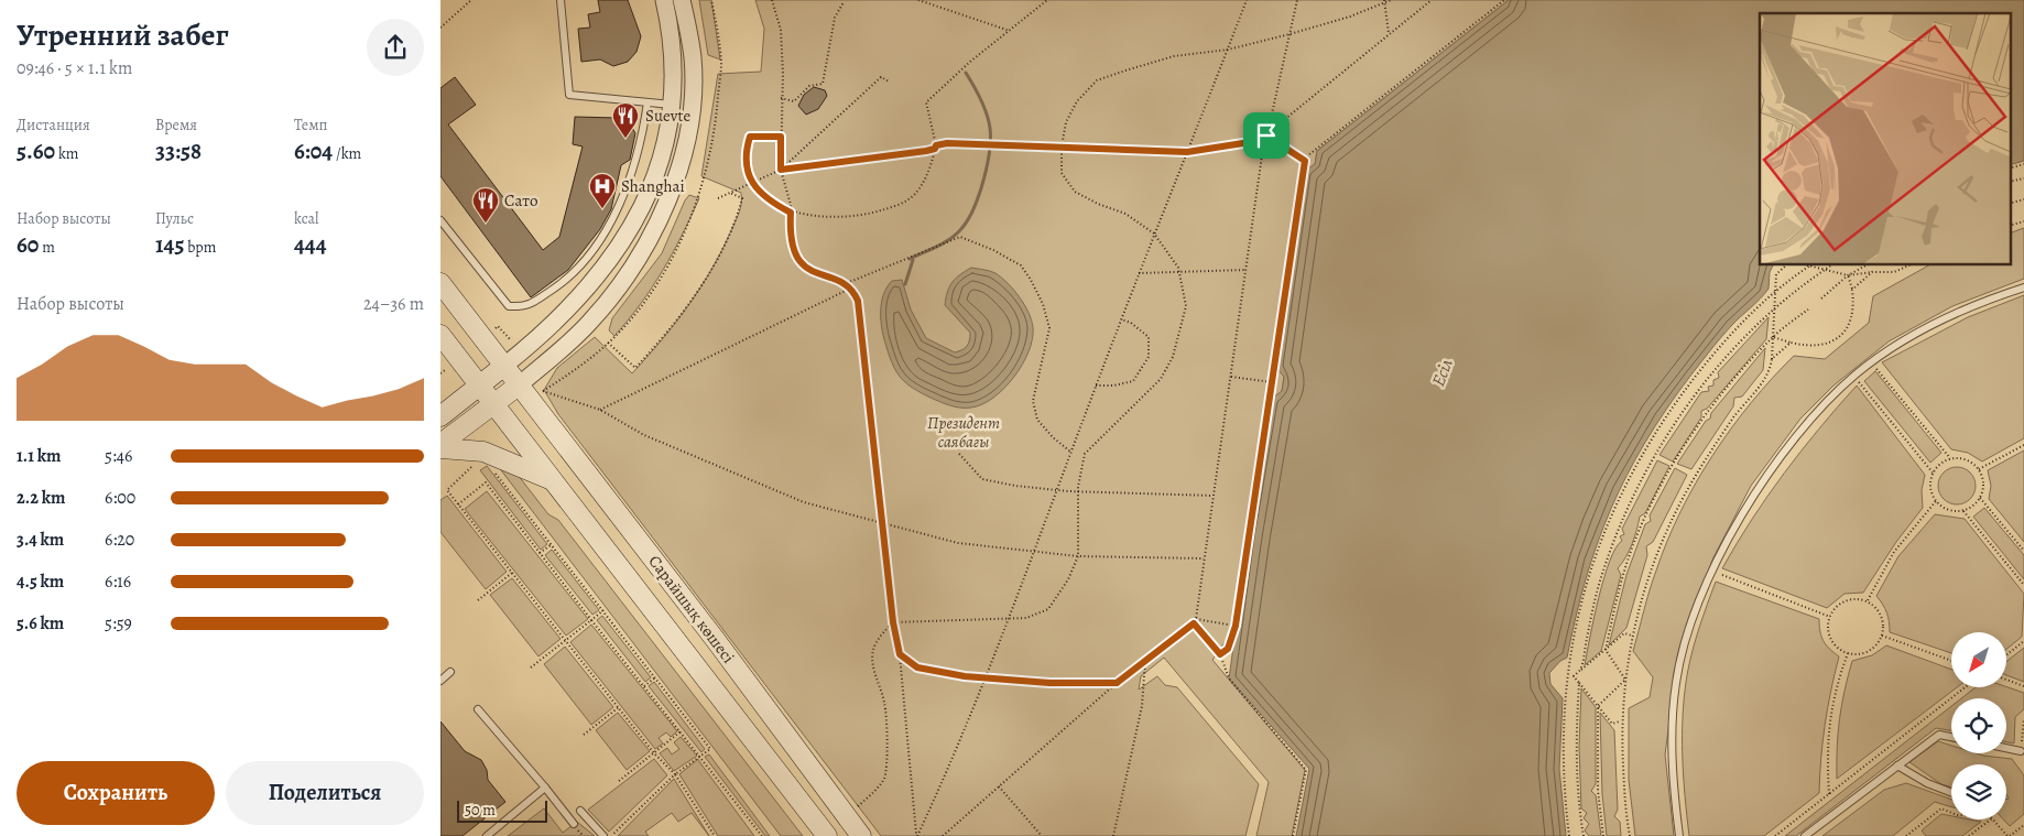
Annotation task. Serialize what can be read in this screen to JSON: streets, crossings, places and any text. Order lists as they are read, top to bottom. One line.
{"streets":{"main road":["Сарайшық көшесі"]},"water":["Есіл"],"parks":["Президент саябағы"],"places":{"restaurant":["Suevte","Сато"],"hospital":["Shanghai"]},"scale_bar":"50 m","north":"bottom left","page":{"heading":["Утренний забег","09:46 · 5 × 1.1 km"],"stats":[["Дистанция","5.60 km"],["Время","33:58"],["Темп","6:04 /km"],["Набор высоты","60 m"],["Пульс","145 bpm"],["kcal","444"]],"chart":["Набор высоты","24–36 m"],"list":[{"name":"1.1 km","note":"5:46"},{"name":"2.2 km","note":"6:00"},{"name":"3.4 km","note":"6:20"},{"name":"4.5 km","note":"6:16"},{"name":"5.6 km","note":"5:59"}],"buttons":["Сохранить","Поделиться"],"scale":"50 m"}}
